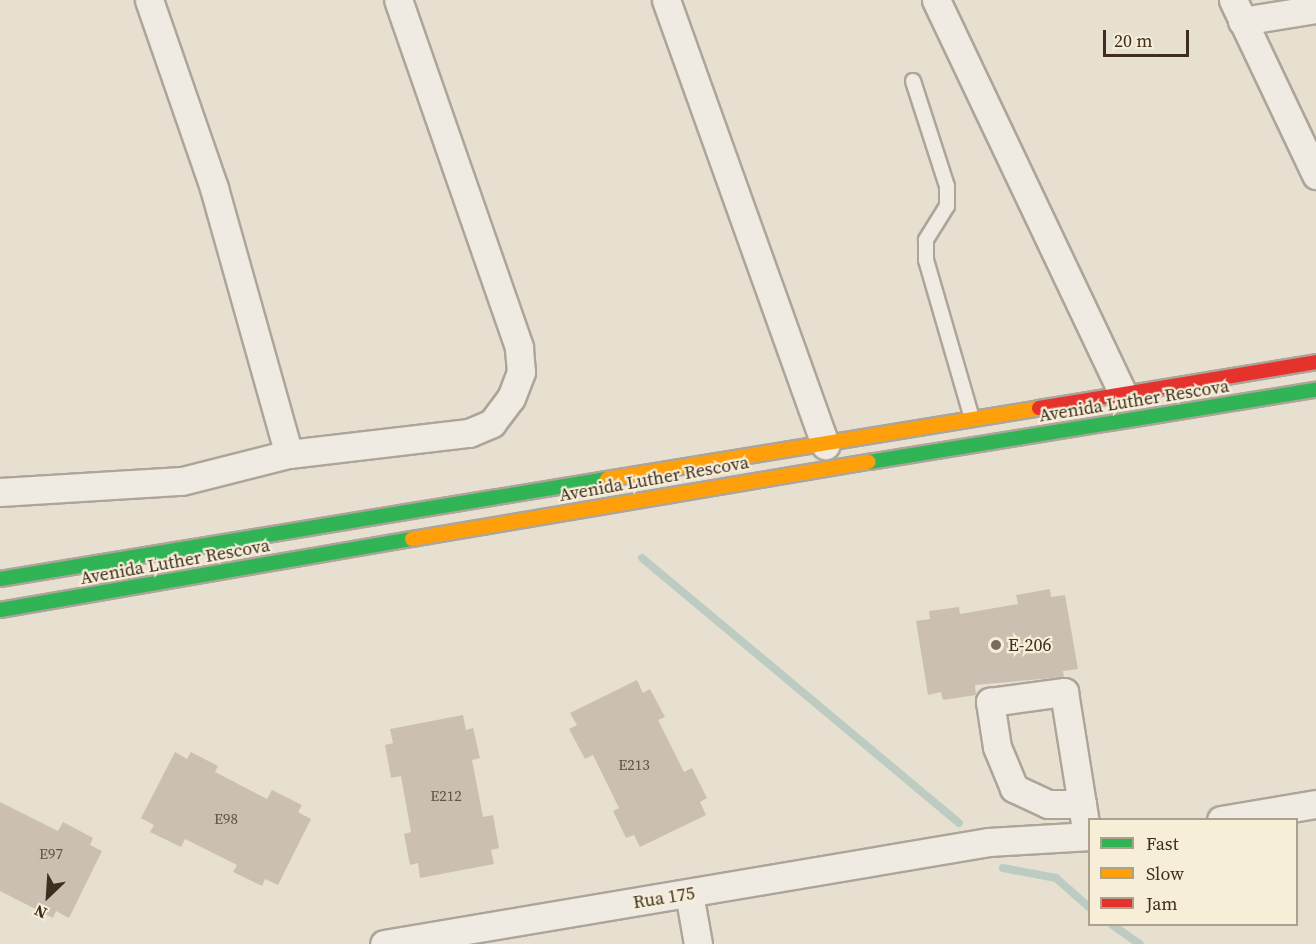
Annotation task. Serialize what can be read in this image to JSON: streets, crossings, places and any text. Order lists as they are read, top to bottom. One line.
{"streets":{"main road":["Avenida Luther Rescova"],"street":["Rua 175"]},"places":["E-206"],"house_numbers":["E213","E212","E98","E97"],"legend":["Fast","Slow","Jam"],"scale_bar":"20 m","north":"bottom left"}
